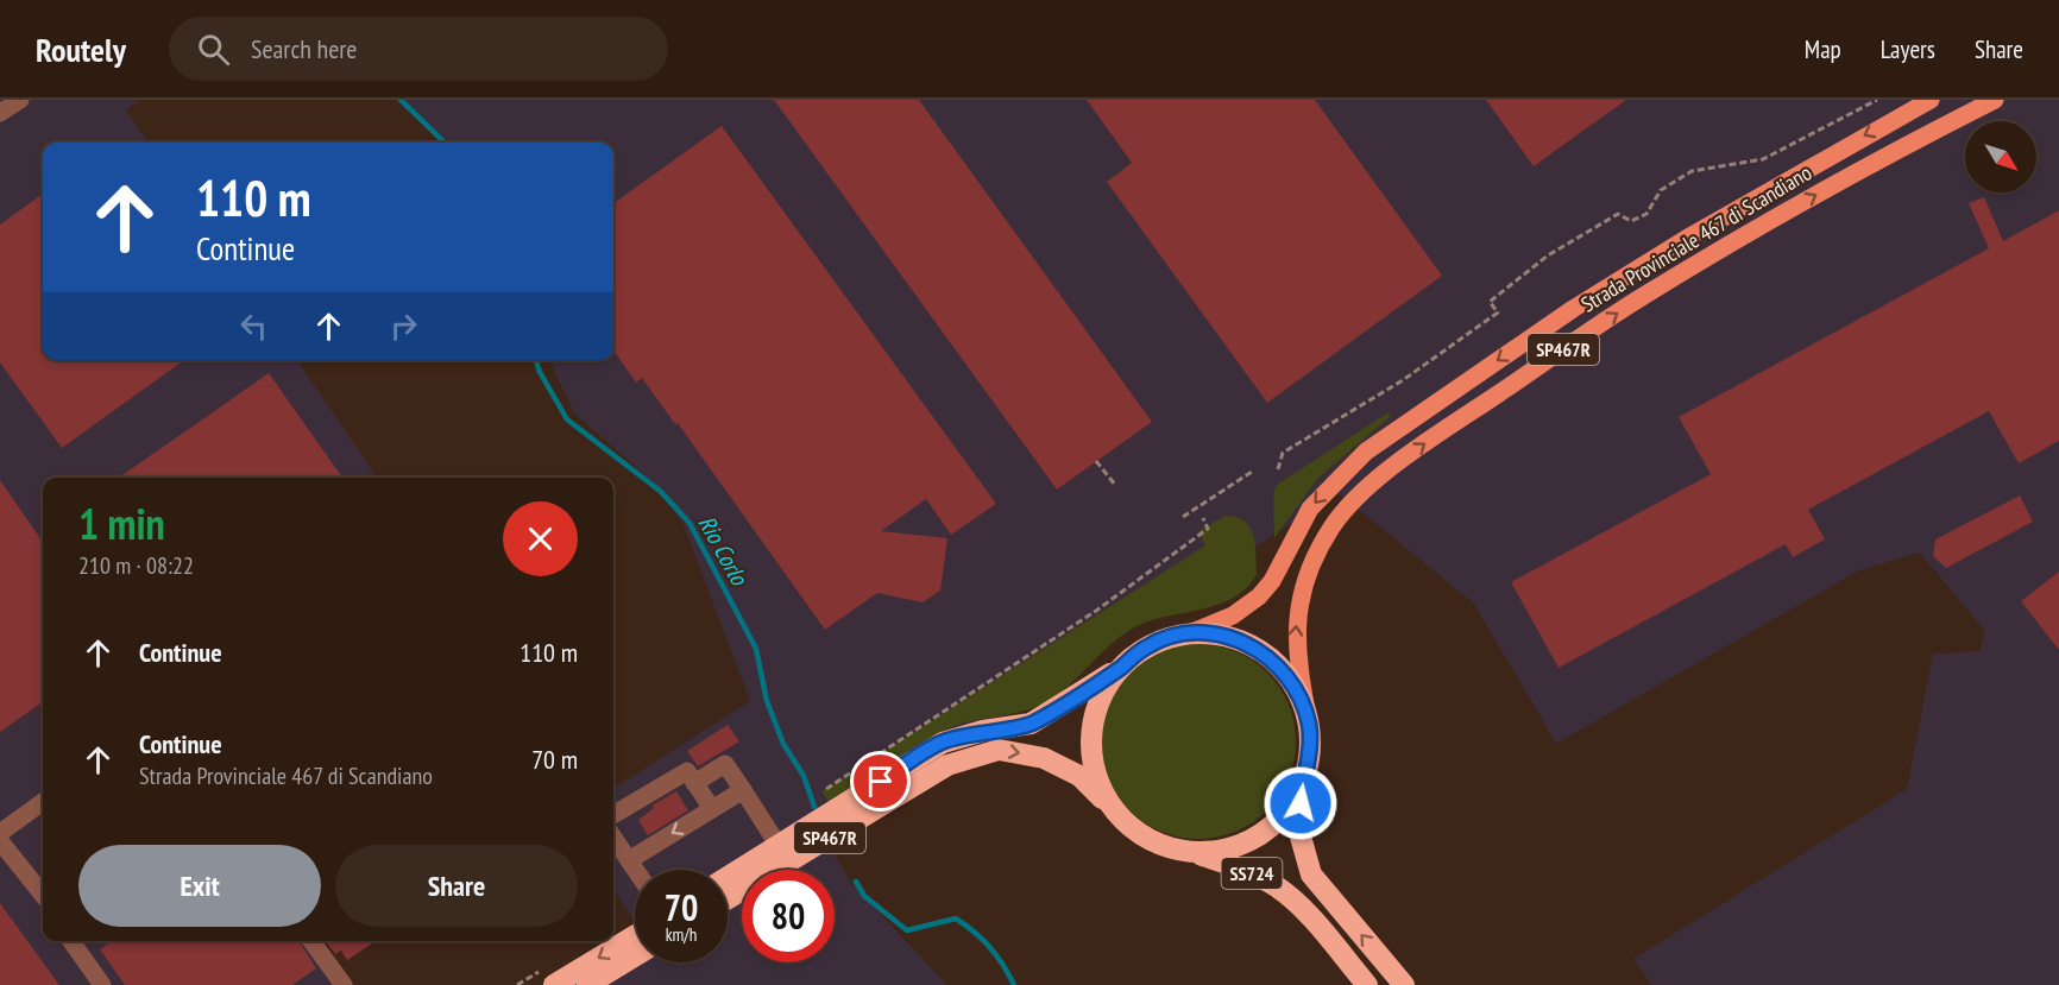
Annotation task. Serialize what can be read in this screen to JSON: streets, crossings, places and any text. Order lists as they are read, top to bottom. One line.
{"streets":{"highway":["Strada Provinciale 467 di Scandiano","SP467R","SS724"]},"crossings":[["Strada Provinciale 467 di Scandiano","SP467R"],["Strada Provinciale 467 di Scandiano","SS724"],["SP467R","SS724"]],"water":["Rio Corlo"],"north":"bottom right","page":{"header":"Routely","search":"Search here","nav":["Map","Layers","Share"],"turn":["110 m","Continue"],"heading":["1 min","210 m · 08:22"],"list":[{"name":"Continue","value":"110 m"},{"name":"Continue","note":"Strada Provinciale 467 di Scandiano","value":"70 m"}],"buttons":["Exit","Share"],"speed":"70 km/h","limit":"80"}}
